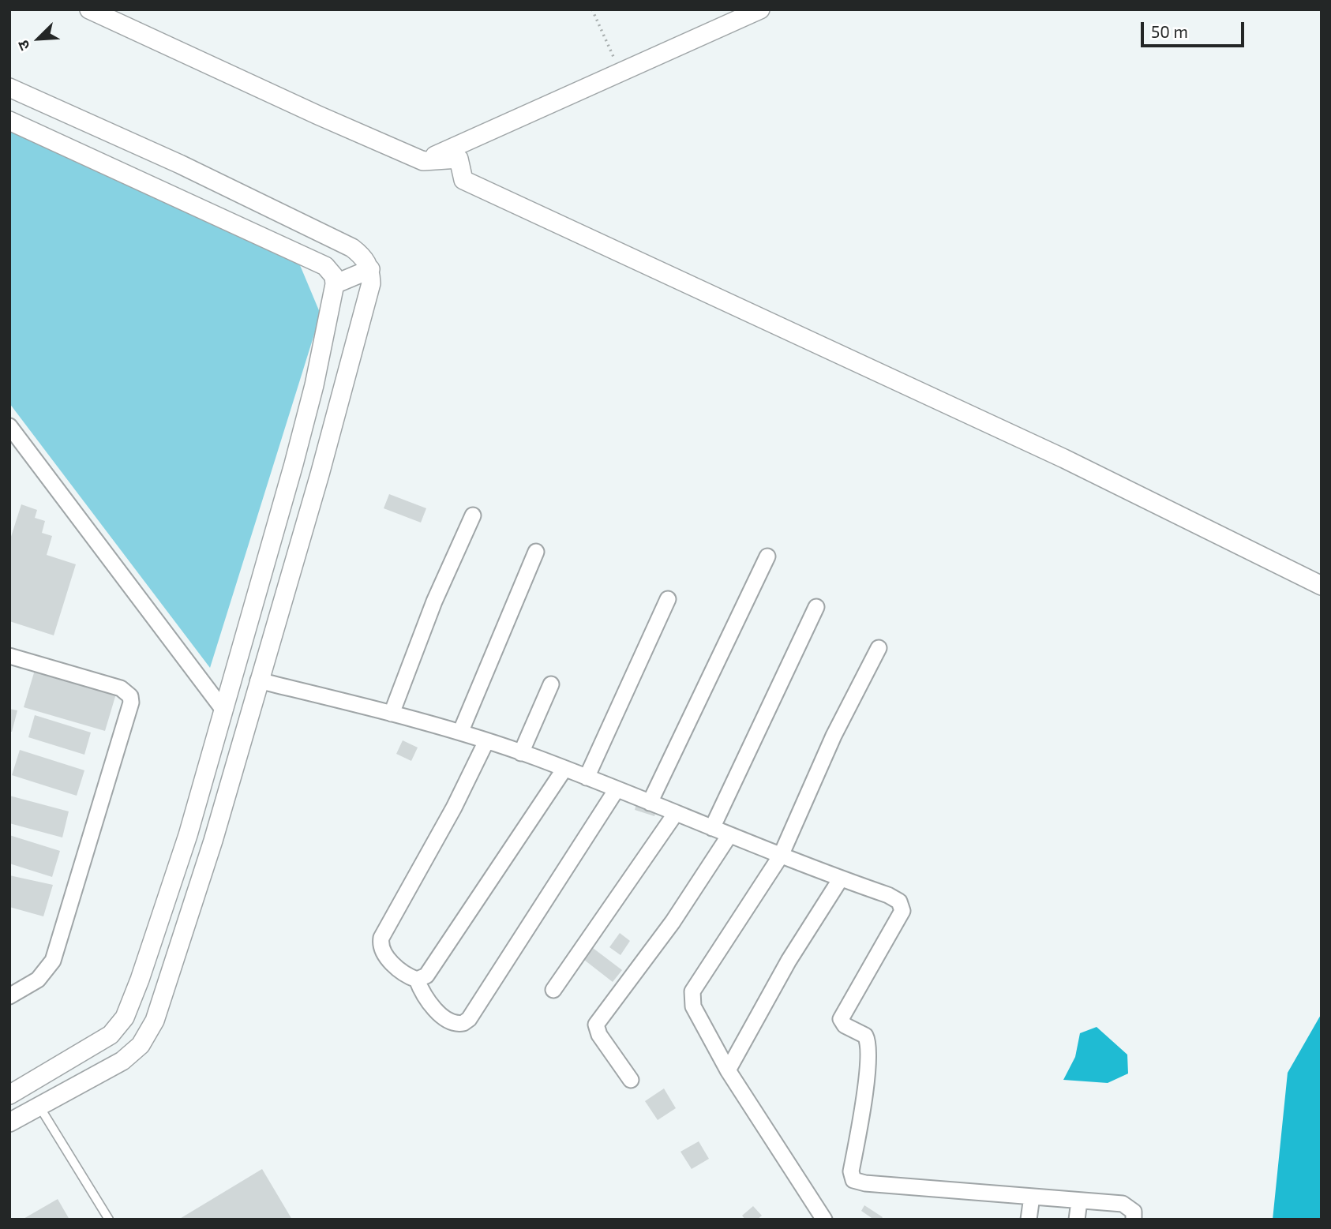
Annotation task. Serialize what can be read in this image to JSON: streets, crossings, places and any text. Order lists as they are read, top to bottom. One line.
{"scale_bar":"50 m","north":"bottom left"}
